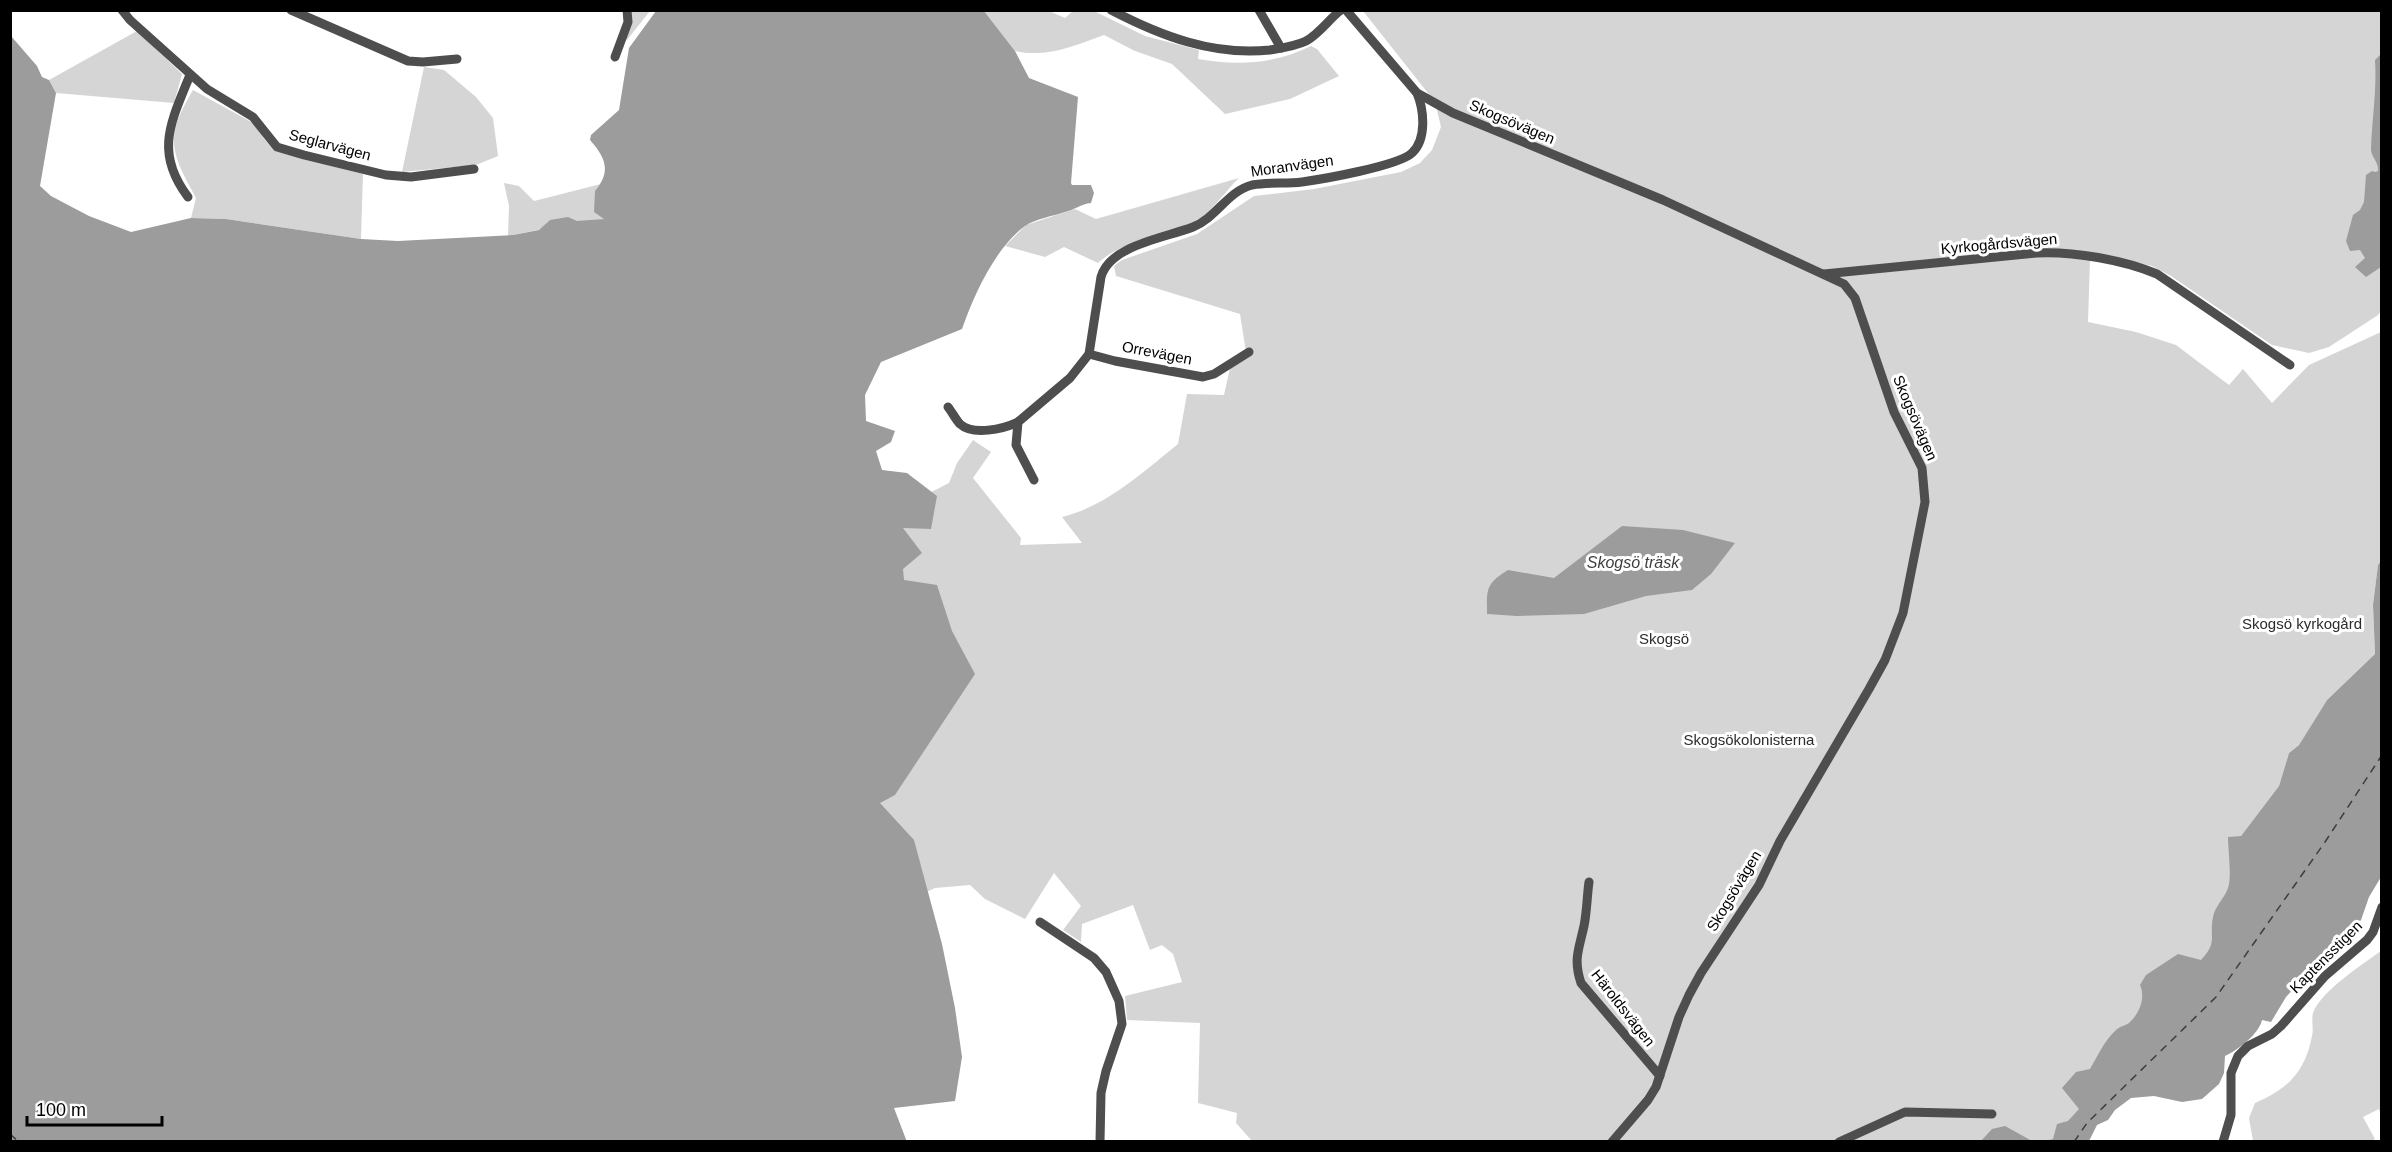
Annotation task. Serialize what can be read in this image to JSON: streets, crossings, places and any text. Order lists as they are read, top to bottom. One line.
{"streets":{"street":["Skogsövägen","Seglarvägen","Moranvägen","Kyrkogårdsvägen","Orrevägen","Kaptensstigen","Häroldsvägen"]},"crossings":[["Skogsövägen","Moranvägen"],["Skogsövägen","Kyrkogårdsvägen"],["Skogsövägen","Häroldsvägen"],["Moranvägen","Orrevägen"]],"water":["Skogsö träsk"],"parks":["Skogsö kyrkogård","Skogsö","Skogsökolonisterna"],"scale_bar":"100 m"}
